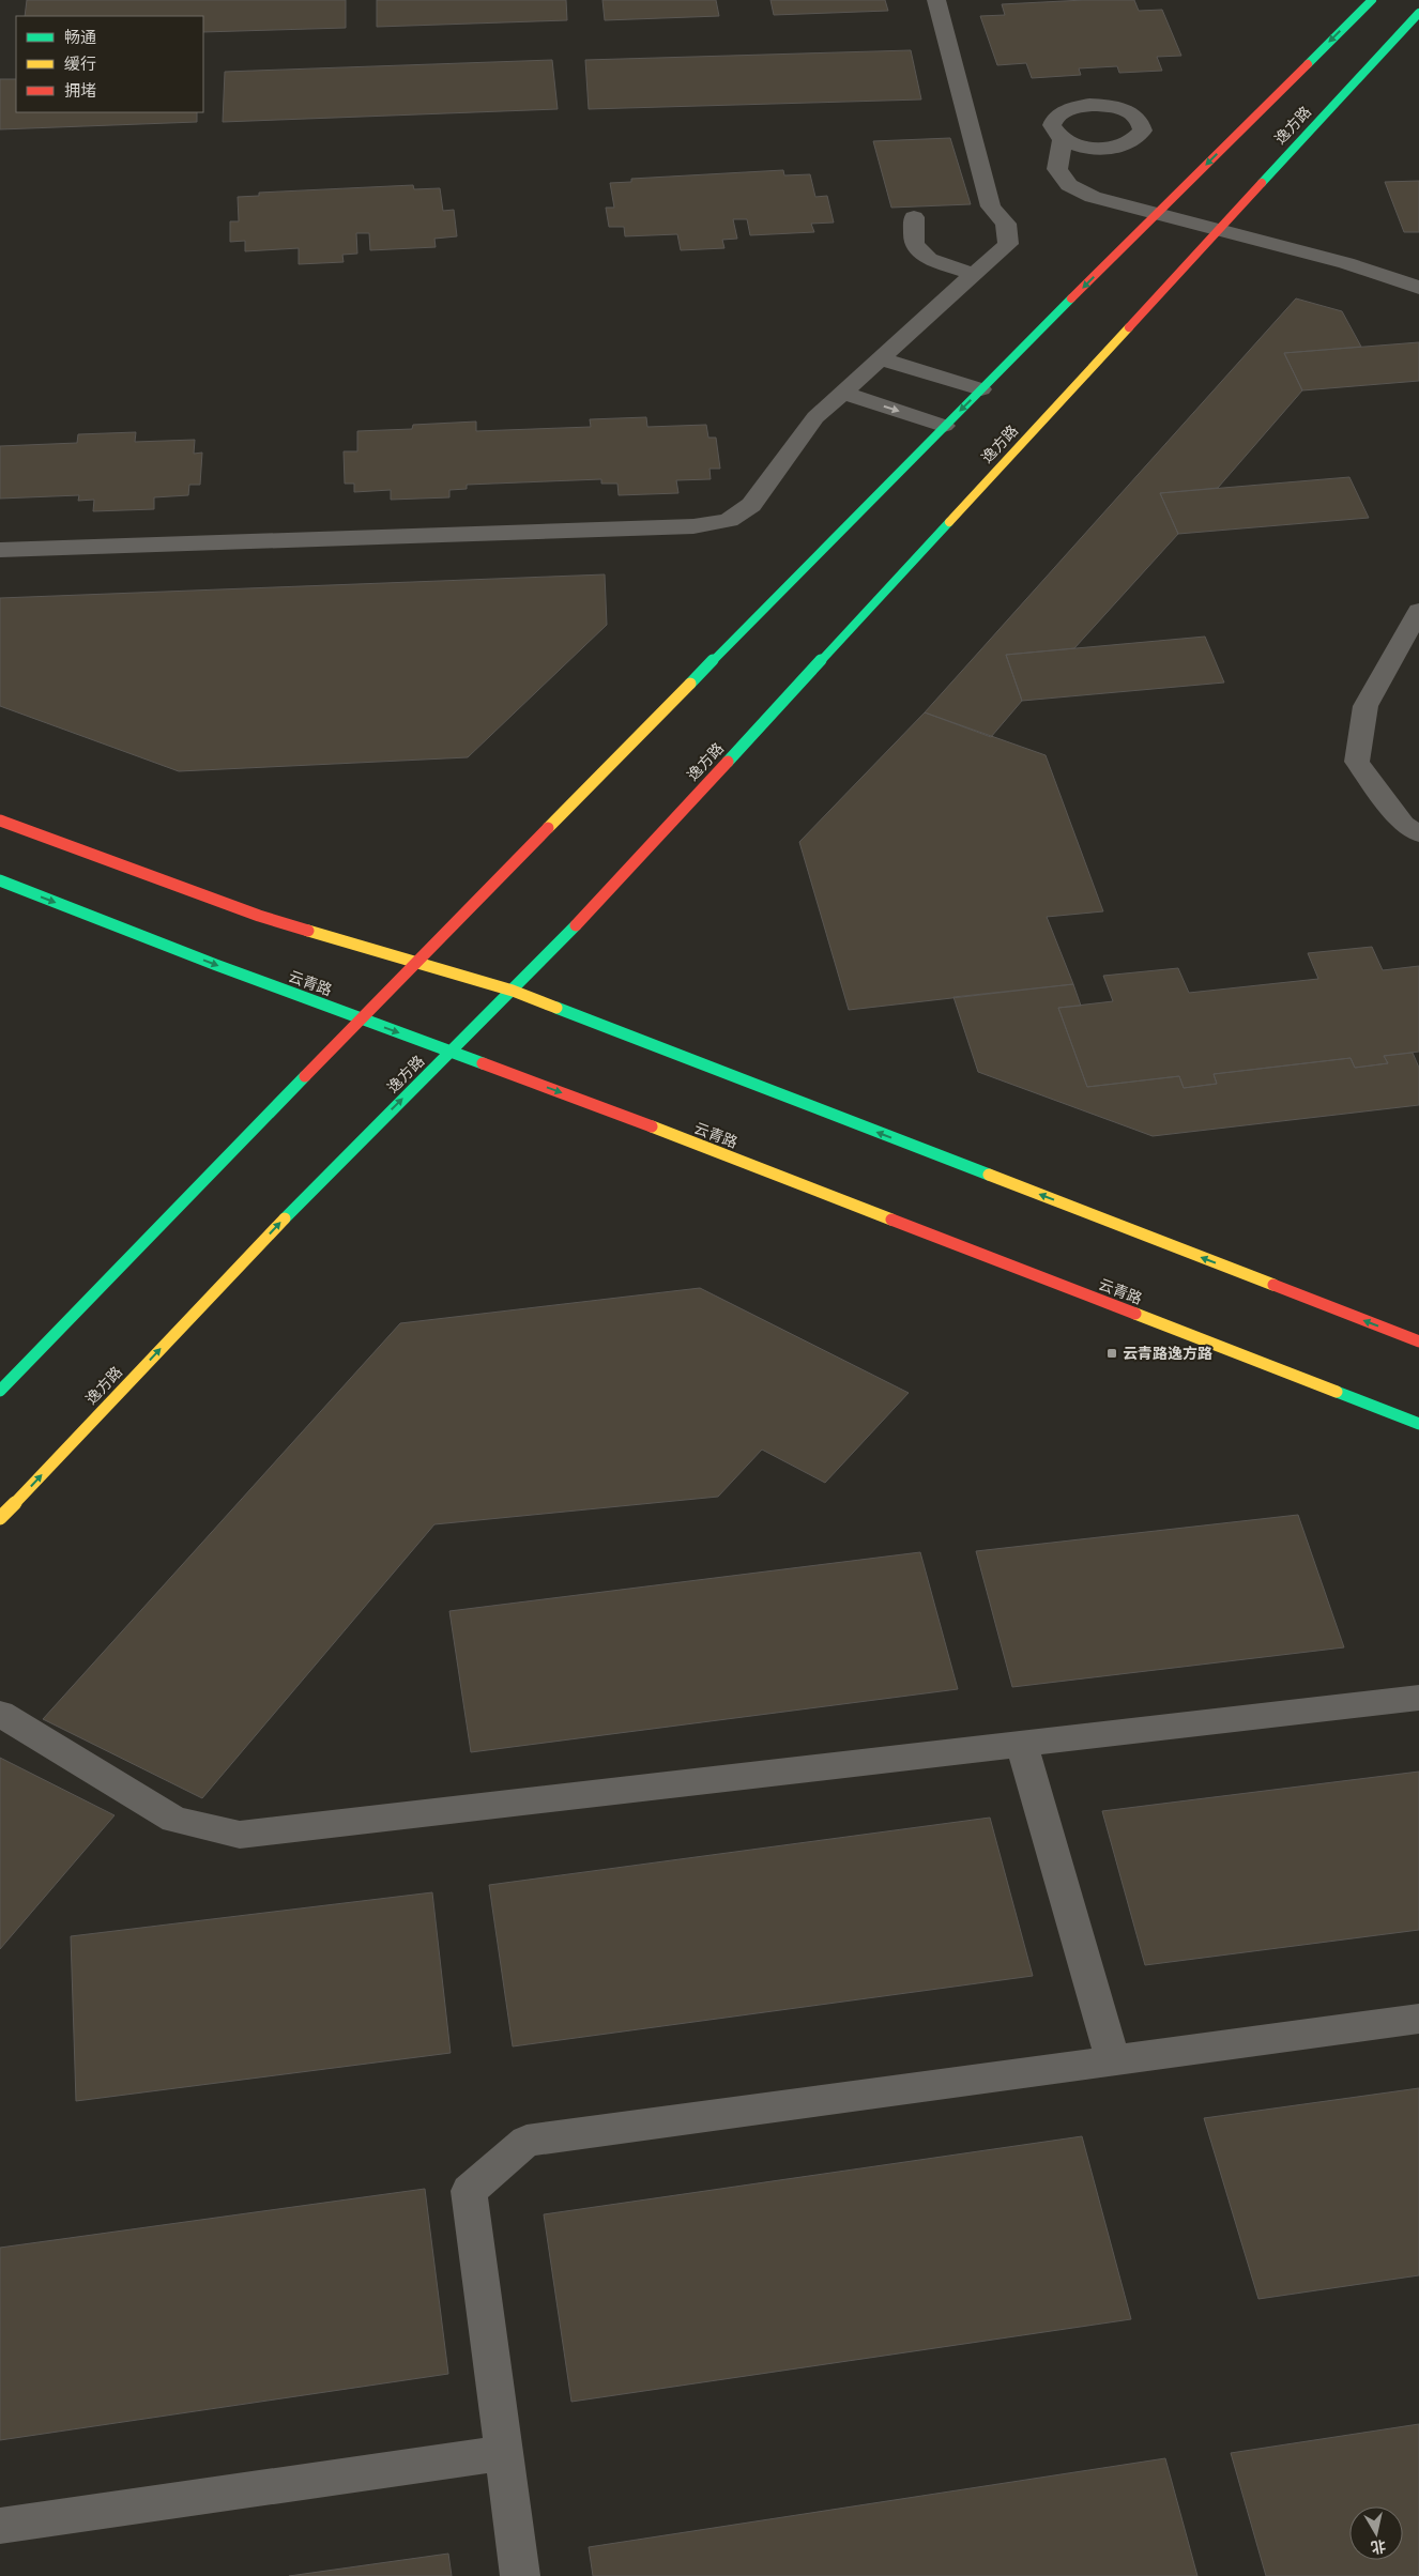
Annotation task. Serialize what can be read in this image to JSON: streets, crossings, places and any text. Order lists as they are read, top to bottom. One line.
{"streets":{"street":["逸方路","云青路"]},"crossings":[["逸方路","云青路"]],"places":{"transit":["云青路逸方路"]},"legend":["畅通","缓行","拥堵"],"north":"bottom"}
